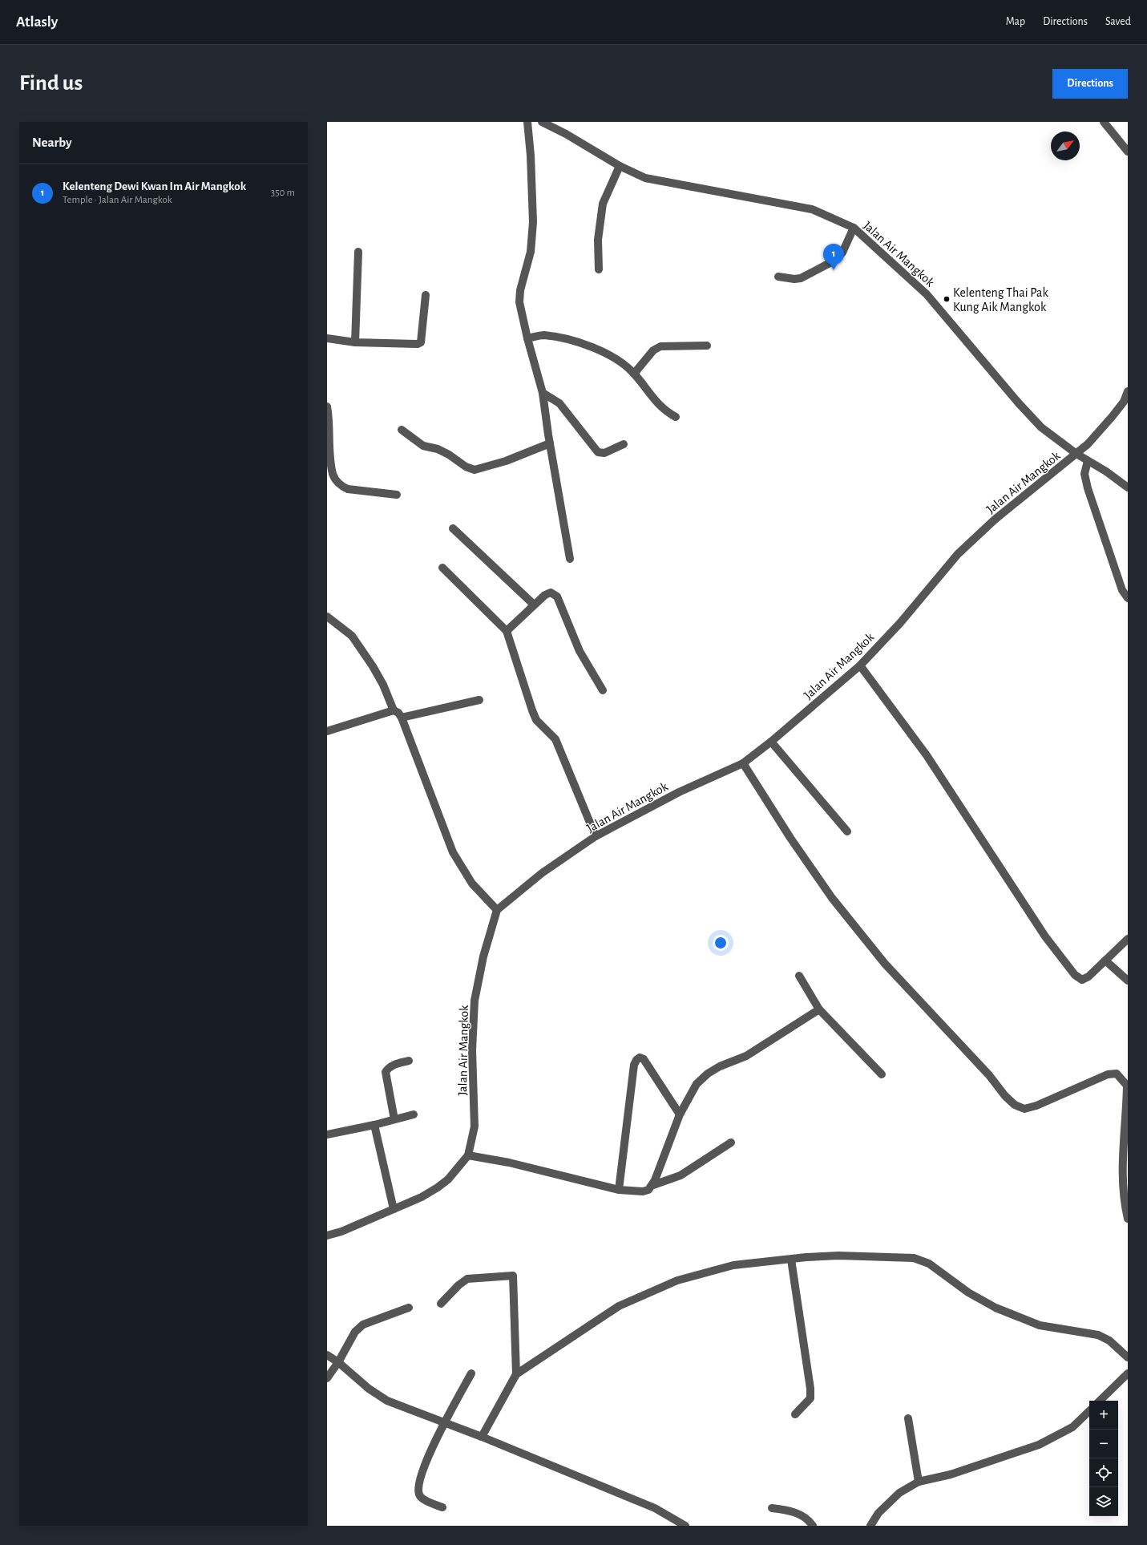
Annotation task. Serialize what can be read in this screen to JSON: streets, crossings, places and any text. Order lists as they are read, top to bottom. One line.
{"streets":{"street":["Jalan Air Mangkok"]},"places":["Kelenteng Thai Pak Kung Aik Mangkok"],"north":"top right","page":{"header":"Atlasly","nav":["Map","Directions","Saved"],"buttons":"Directions","title":"Find us","heading":"Nearby","list":[{"mark":"1","name":"Kelenteng Dewi Kwan Im Air Mangkok","note":"Temple · Jalan Air Mangkok","value":"350 m"}],"pins":"1","map_buttons":["+","−"]}}
